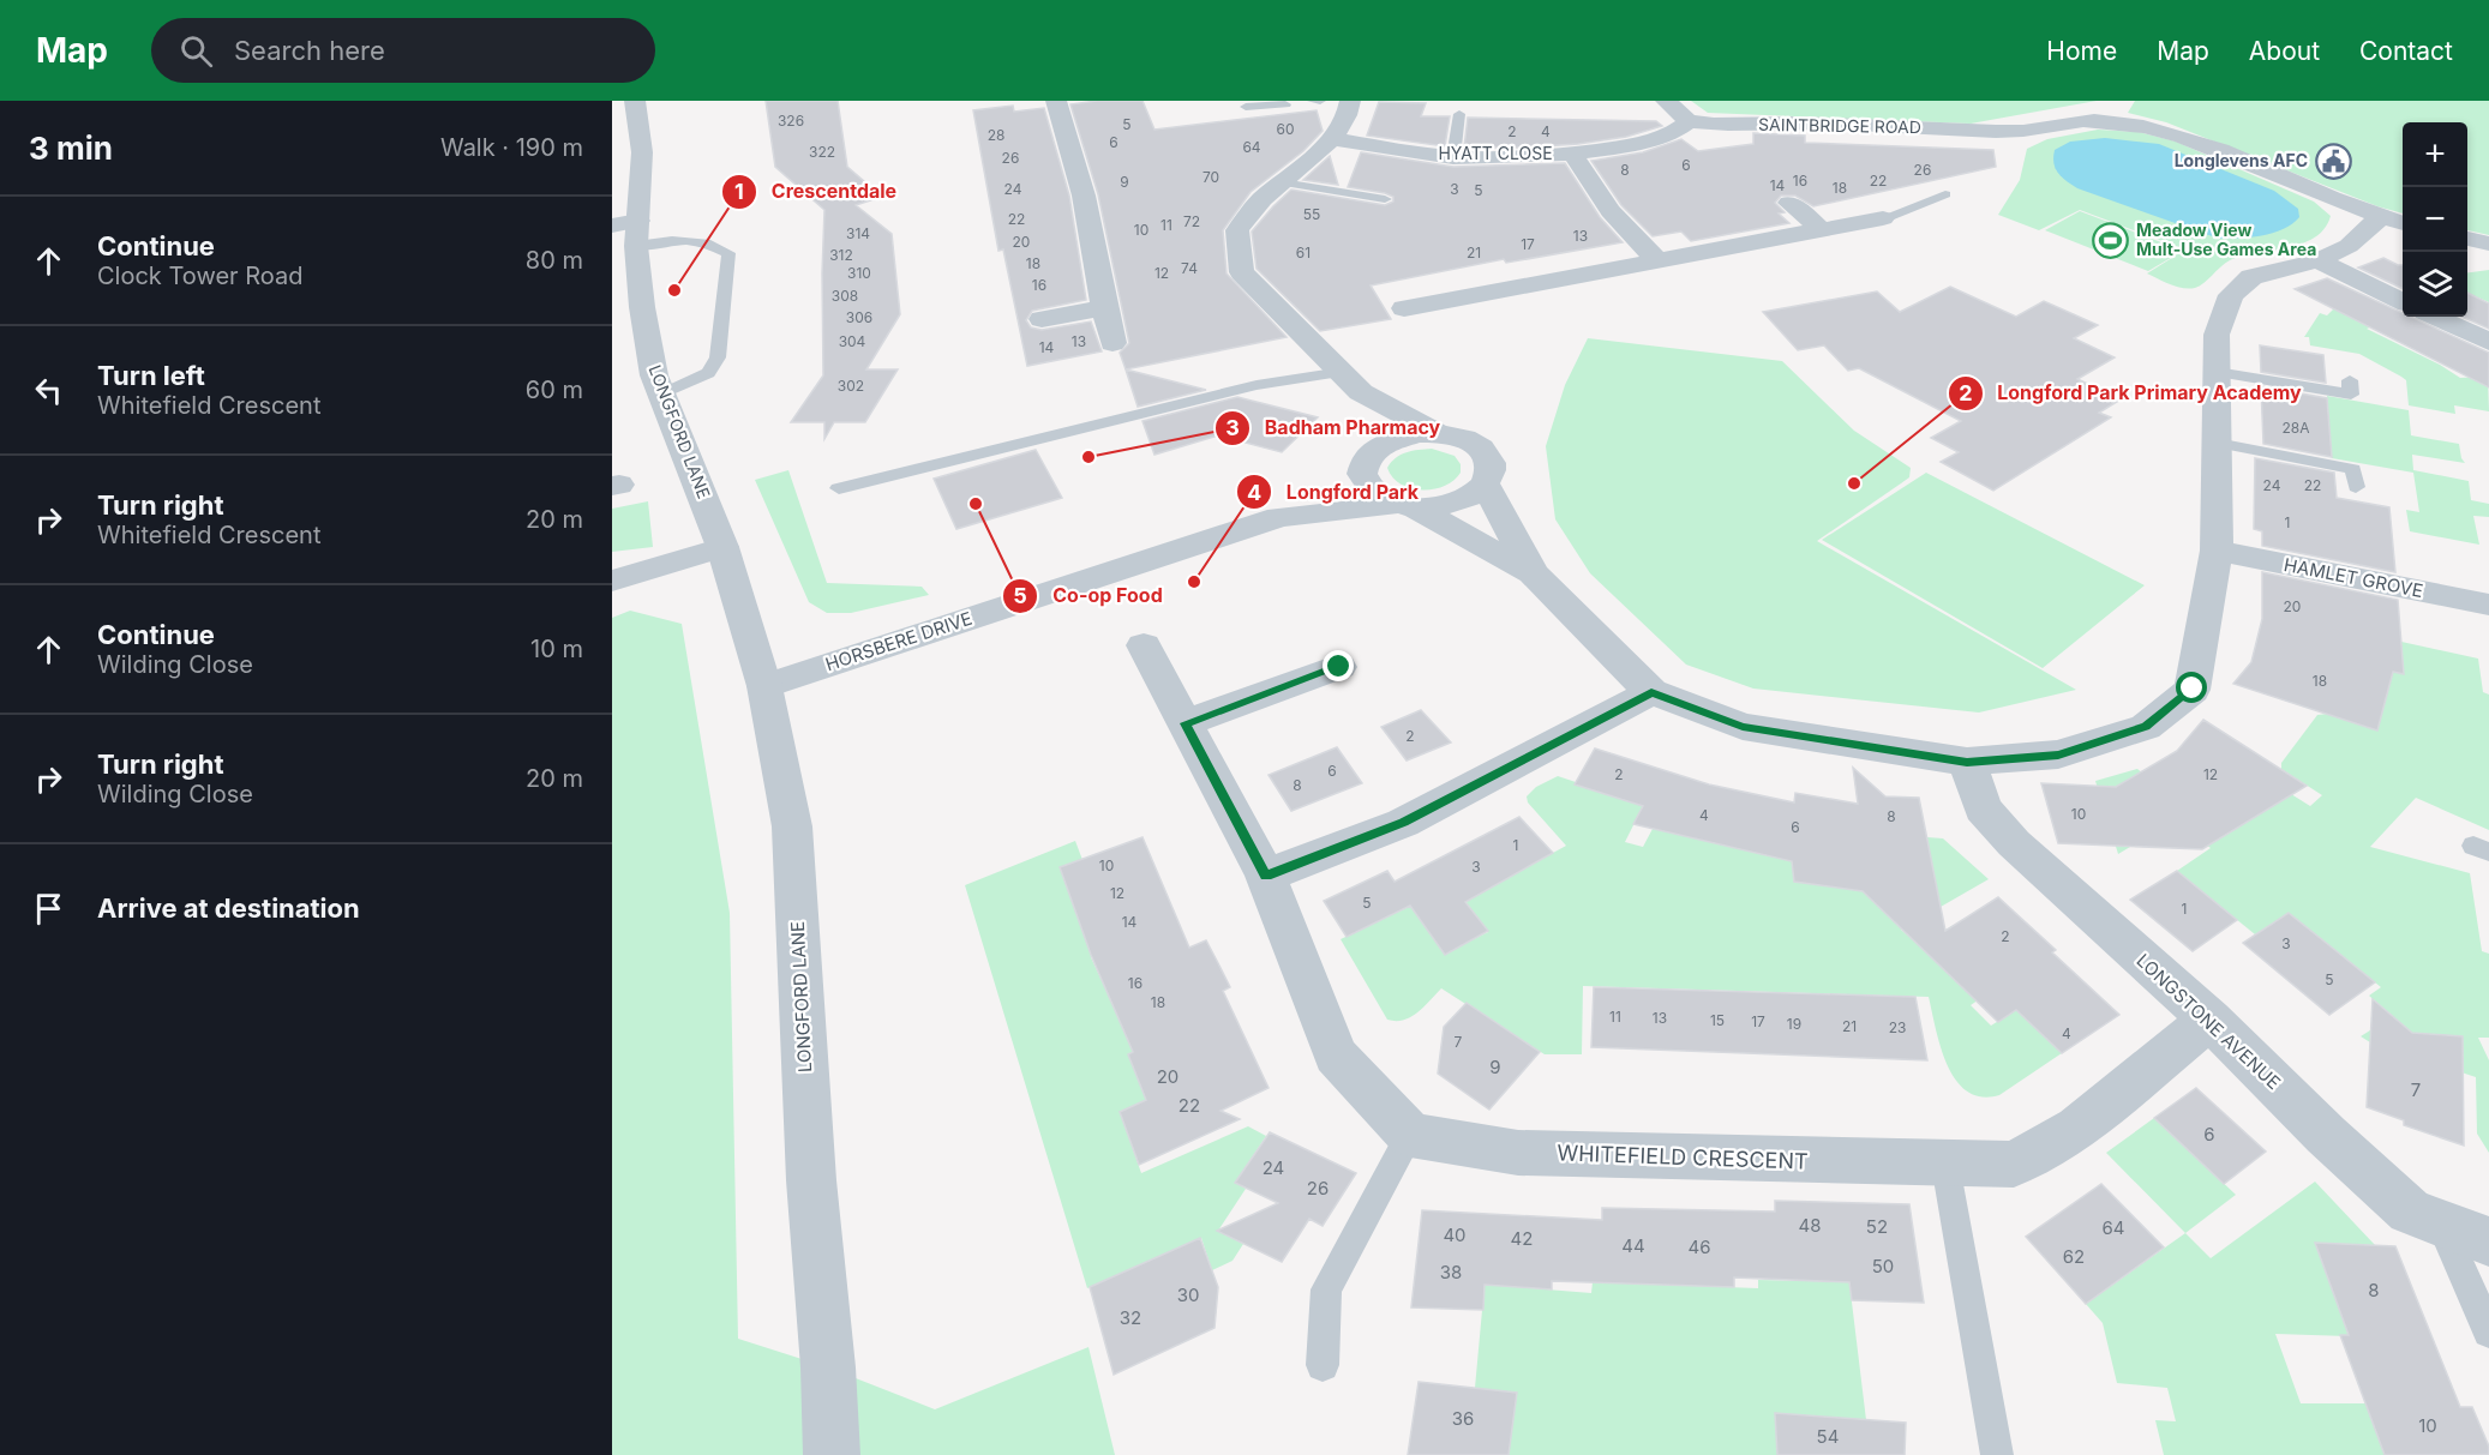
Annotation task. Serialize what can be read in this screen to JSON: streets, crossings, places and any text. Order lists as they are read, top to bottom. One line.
{"streets":{"street":["SAINTBRIDGE ROAD","HYATT CLOSE","LONGFORD LANE","HAMLET GROVE","HORSBERE DRIVE","LONGSTONE AVENUE","WHITEFIELD CRESCENT"]},"crossings":[["SAINTBRIDGE ROAD","HYATT CLOSE"],["LONGFORD LANE","HORSBERE DRIVE"],["LONGSTONE AVENUE","WHITEFIELD CRESCENT"]],"places":{"public building":["Longlevens AFC"],"sports":["Meadow View Mult-Use Games Area"],"other":["Crescentdale","Badham Pharmacy","Longford Park Primary Academy","Co-op Food","Longford Park"]},"house_numbers":["326","5","60","2","4","28","6","64","322","26","6","8","26","70","16","22","9","14","18","24","3","5","55","22","72","11","10","314","13","20","17","61","21","312","18","74","310","12","16","308","306","304","13","14","302","28A","24","22","1","20","18","2","6","2","12","8","10","4","8","6","1","10","3","12","5","1","14","2","3","5","16","18","11","13","15","17","19","21","23","4","7","9","20","7","22","6","24","26","48","52","64","40","42","44","46","62","50","38","8","30","32","36","10","54"],"page":{"header":"Map","search":"Search here","nav":["Home","Map","About","Contact"],"heading":["3 min","Walk · 190 m"],"map_buttons":["+","−"],"list":[["Continue","Clock Tower Road","80 m"],["Turn left","Whitefield Crescent","60 m"],["Turn right","Whitefield Crescent","20 m"],["Continue","Wilding Close","10 m"],["Turn right","Wilding Close","20 m"],"Arrive at destination"]}}
